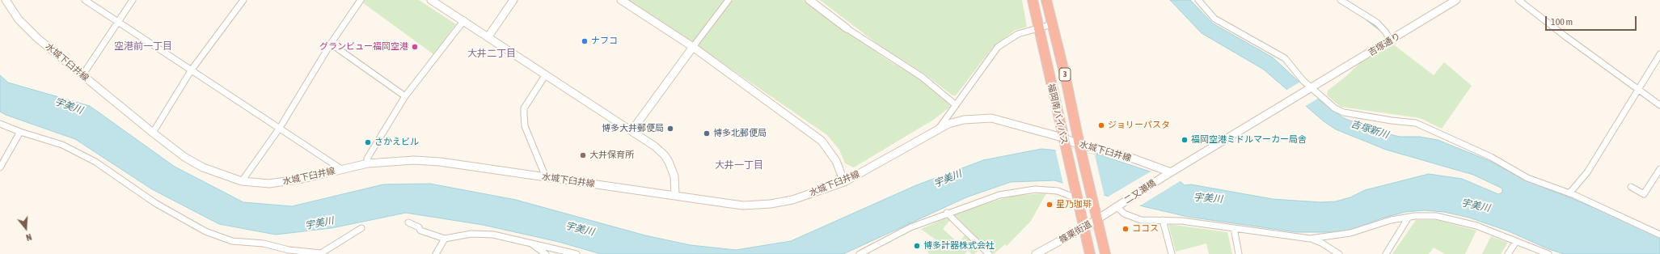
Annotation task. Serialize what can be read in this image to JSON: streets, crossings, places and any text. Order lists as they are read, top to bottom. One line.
{"streets":{"highway":["3","福岡南バイパス"],"main road":["吉塚通り","水城下臼井線","二又瀬橋","篠栗街道"]},"crossings":[["吉塚通り","水城下臼井線"],["吉塚通り","二又瀬橋"],["水城下臼井線","福岡南バイパス"],["水城下臼井線","二又瀬橋"],["3","福岡南バイパス"],["3","篠栗街道"],["福岡南バイパス","篠栗街道"]],"districts":["空港前一丁目","大井二丁目","大井一丁目"],"water":["宇美川","吉塚新川"],"places":["ナフコ","グランビュー福岡空港","ジョリーパスタ","博多大井郵便局","博多北郵便局","福岡空港ミドルマーカー局舎","さかえビル","大井保育所","星乃珈琲","ココス","博多計器株式会社"],"scale_bar":"100 m","north":"bottom"}
